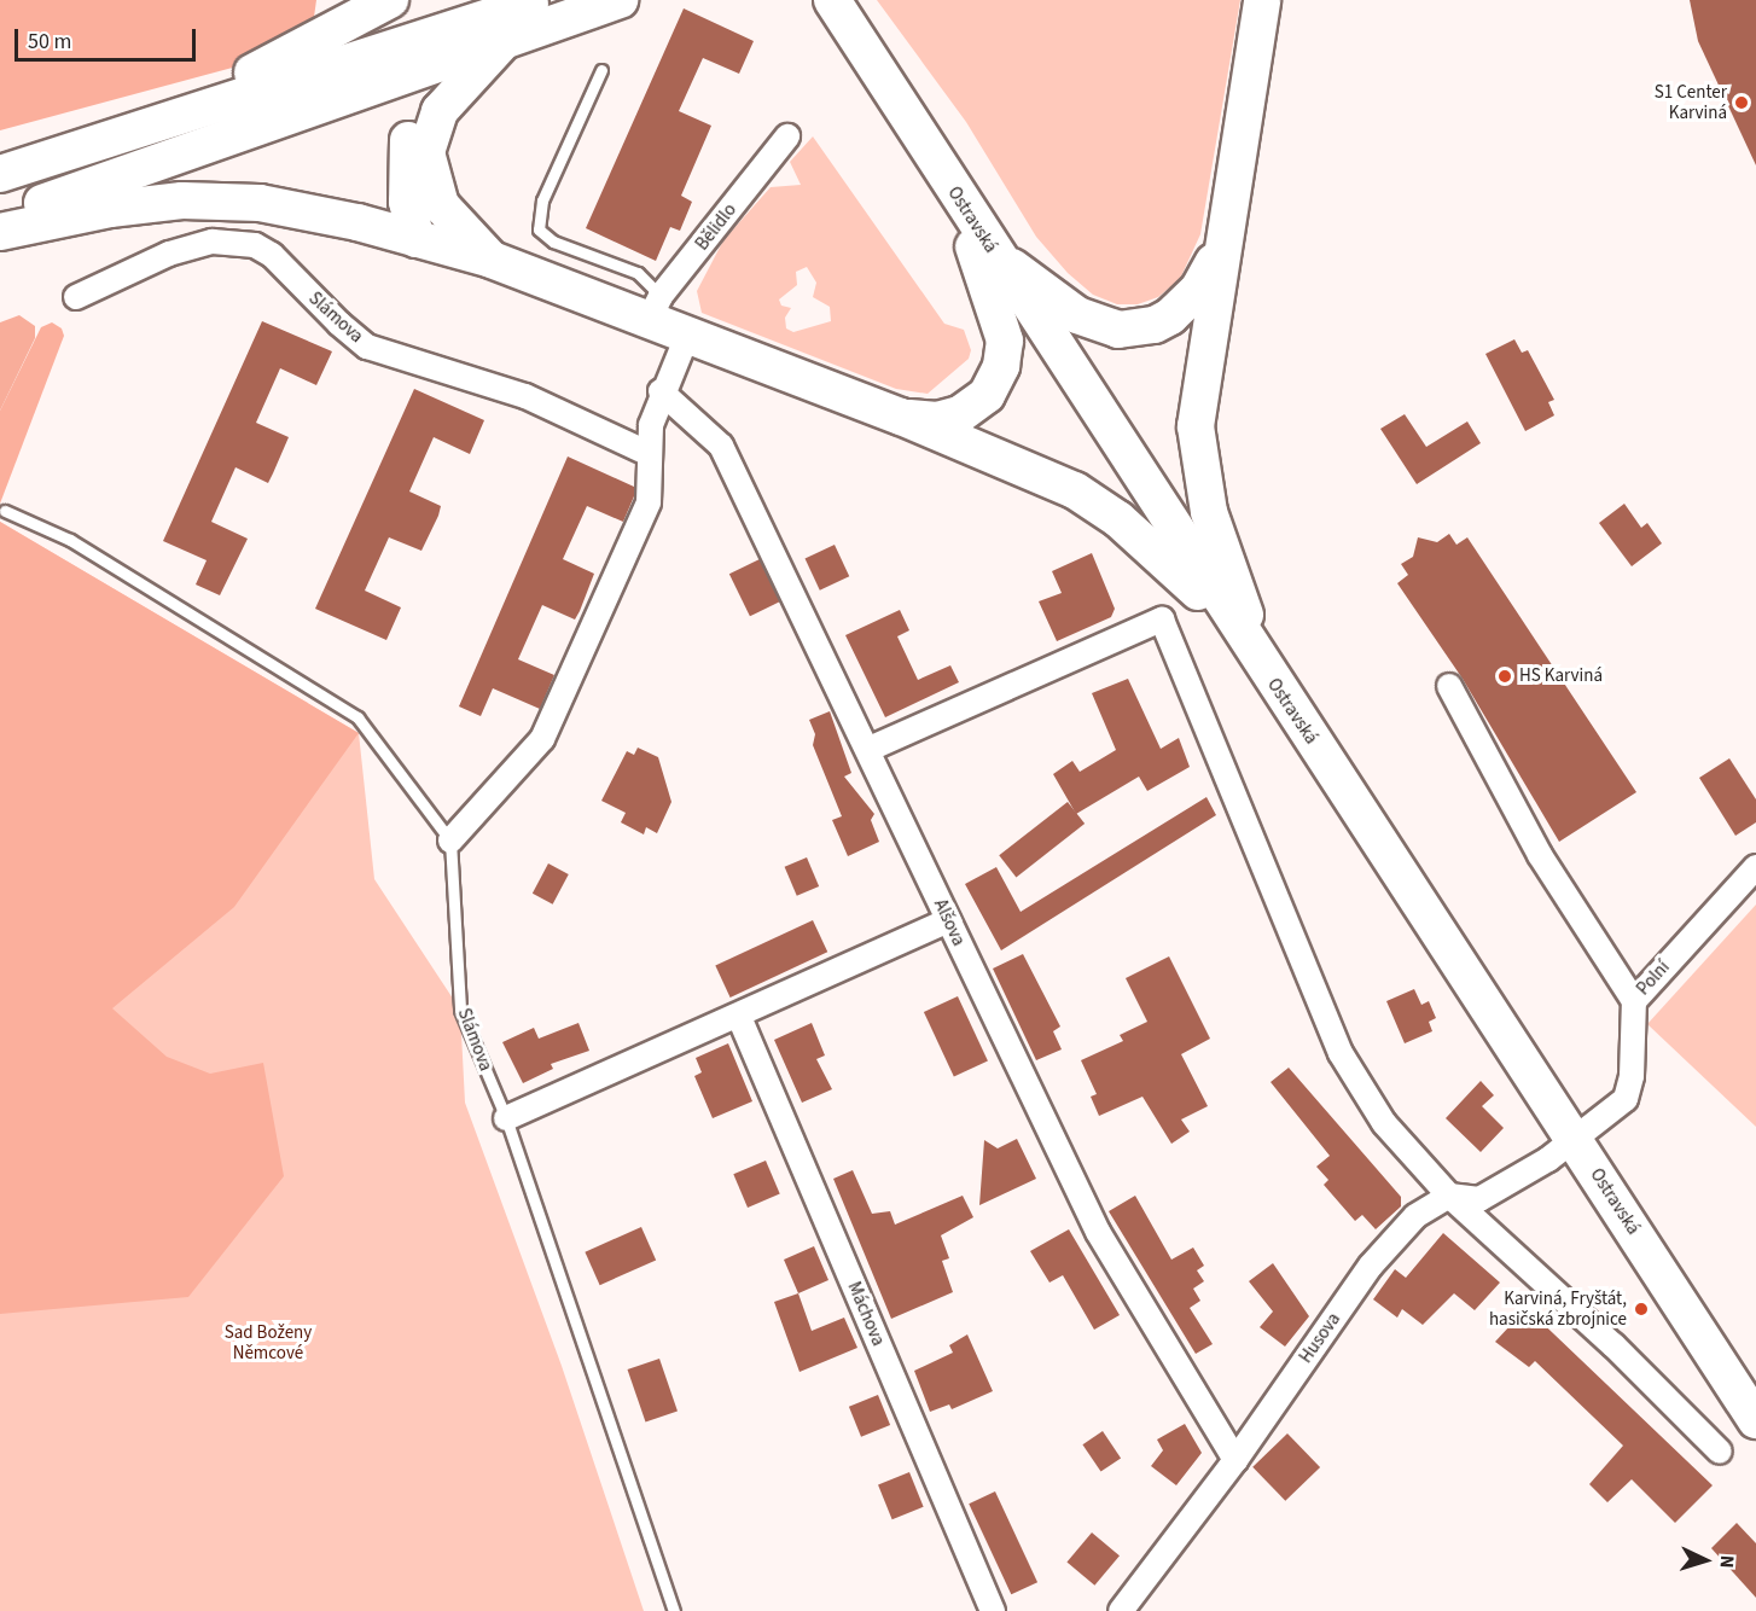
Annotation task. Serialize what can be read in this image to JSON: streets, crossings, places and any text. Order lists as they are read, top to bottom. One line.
{"streets":{"main road":["Ostravská"],"street":["Bělidlo","Slámova","Alšova","Polní","Máchova","Husova"]},"crossings":[["Ostravská","Polní"],["Alšova","Husova"]],"parks":["Sad Boženy Němcové"],"places":["S1 Center Karviná","HS Karviná","Karviná, Fryštát, hasičská zbrojnice"],"scale_bar":"50 m","north":"right"}
